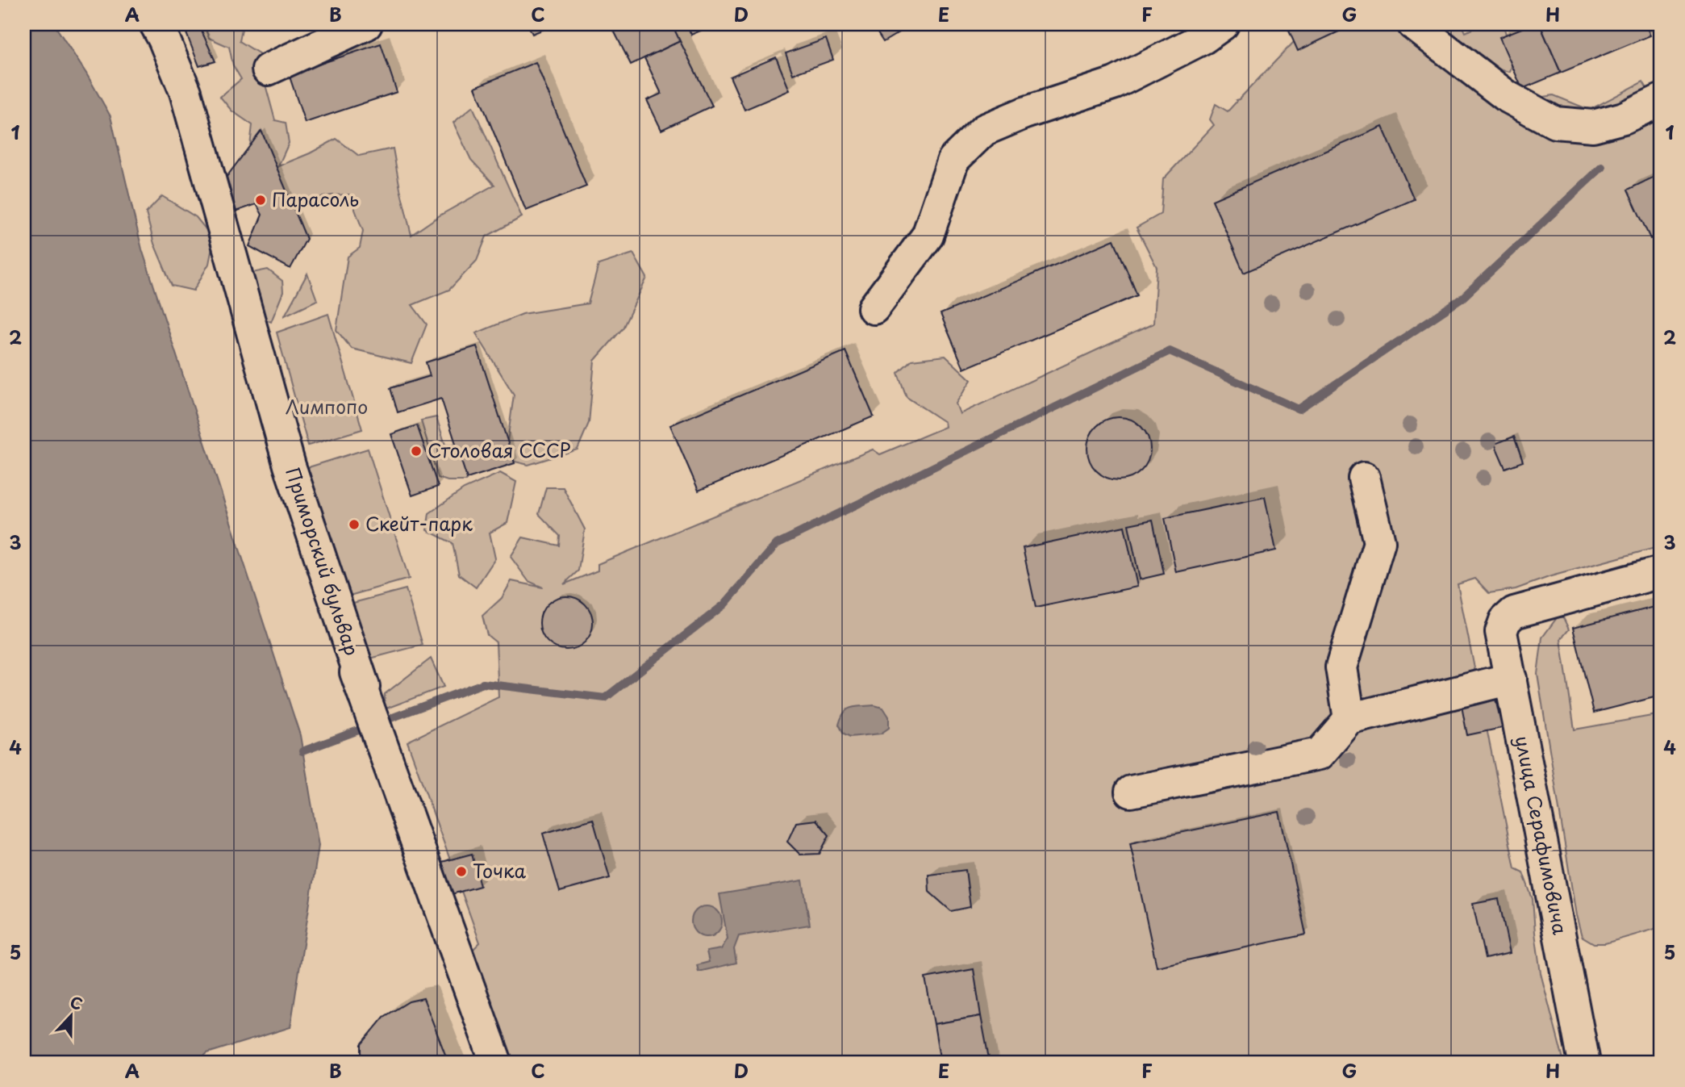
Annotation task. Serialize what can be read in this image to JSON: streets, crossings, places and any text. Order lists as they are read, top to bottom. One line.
{"streets":{"street":["Приморский бульвар","улица Серафимовича"]},"parks":["Лимпопо"],"places":["Парасоль","Столовая СССР","Скейт-парк","Точка"],"north":"top","grid":{"columns":["A","B","C","D","E","F","G","H"],"rows":["1","2","3","4","5"]}}
